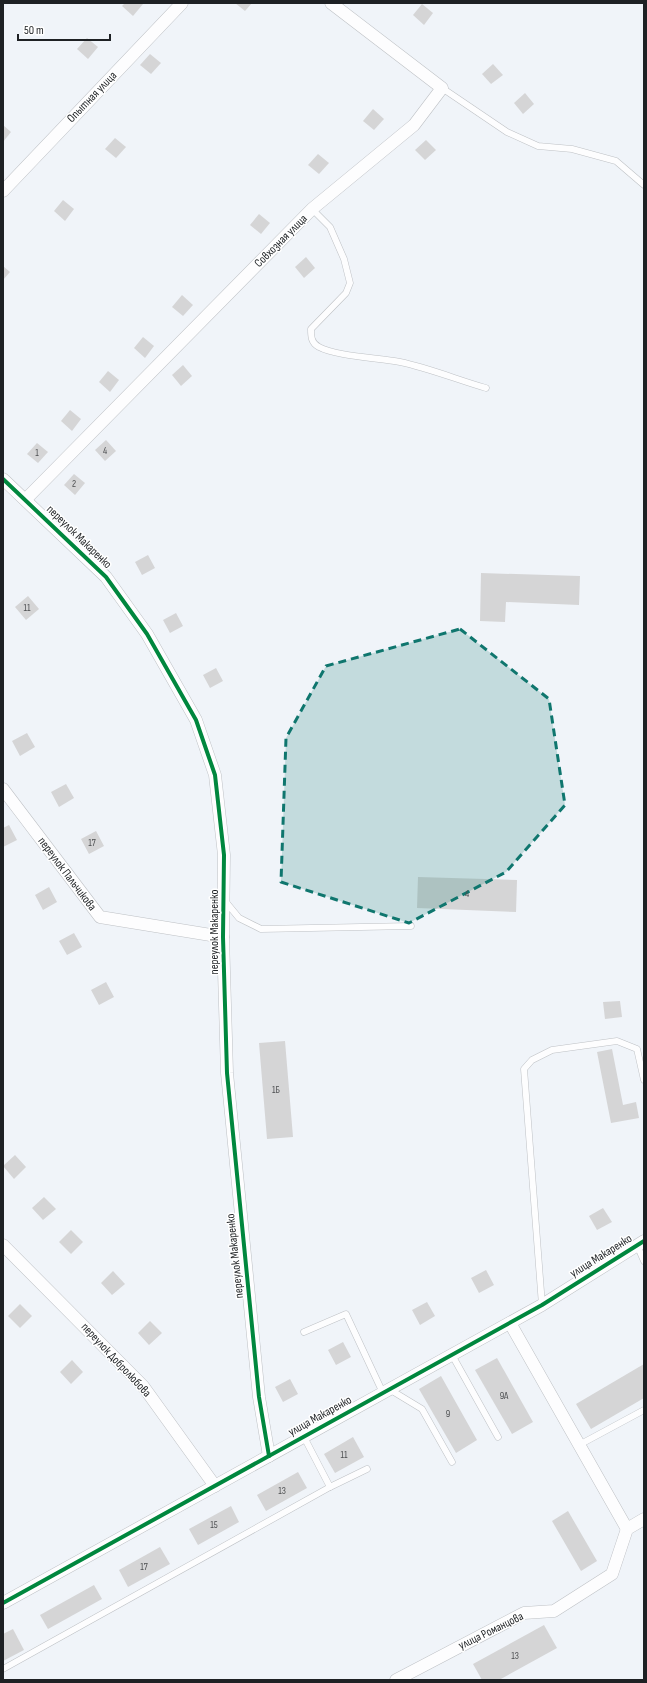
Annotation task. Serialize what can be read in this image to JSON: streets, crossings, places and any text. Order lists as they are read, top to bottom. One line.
{"streets":{"street":["Опытная улица","Совхозная улица","переулок Макаренко","переулок Пальчикова","улица Макаренко","переулок Добролюбова","улица Романцова"]},"crossings":[["Совхозная улица","переулок Макаренко"],["переулок Макаренко","переулок Пальчикова"],["переулок Макаренко","улица Макаренко"],["улица Макаренко","переулок Добролюбова"]],"house_numbers":["4","1","2","11","17","4","1Б","9А","9","11","13","15","17","13"],"scale_bar":"50 m"}
